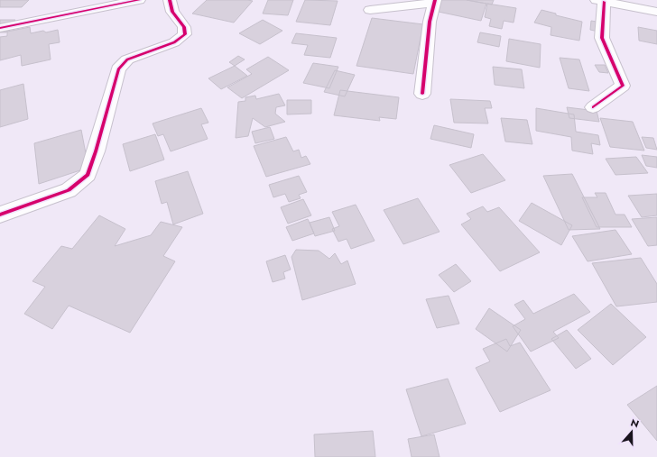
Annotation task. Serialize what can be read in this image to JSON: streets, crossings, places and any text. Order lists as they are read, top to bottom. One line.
{"north":"top"}
